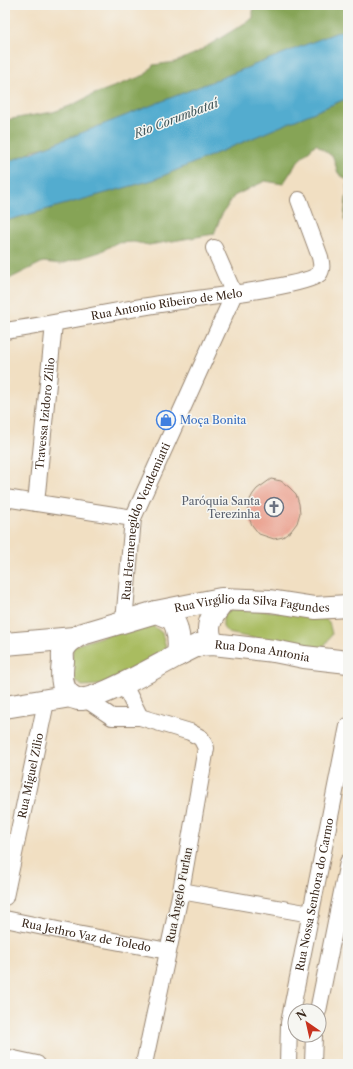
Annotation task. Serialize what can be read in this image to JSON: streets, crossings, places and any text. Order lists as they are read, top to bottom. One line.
{"streets":{"street":["Rua Antonio Ribeiro de Melo","Travessa Izidoro Zílio","Rua Hermenegildo Vendemiatti","Rua Virgílio da Silva Fagundes","Rua Dona Antonia","Rua Miguel Zilio","Rua Ângelo Furlan","Rua Nossa Senhora do Carmo","Rua Jethro Vaz de Toledo"]},"crossings":[["Rua Antonio Ribeiro de Melo","Travessa Izidoro Zílio"],["Rua Antonio Ribeiro de Melo","Rua Hermenegildo Vendemiatti"],["Rua Hermenegildo Vendemiatti","Rua Virgílio da Silva Fagundes"],["Rua Dona Antonia","Rua Miguel Zilio"],["Rua Ângelo Furlan","Rua Jethro Vaz de Toledo"]],"water":["Rio Corumbataí"],"places":{"shop":["Moça Bonita"],"church":["Paróquia Santa Terezinha"]},"north":"top left"}
